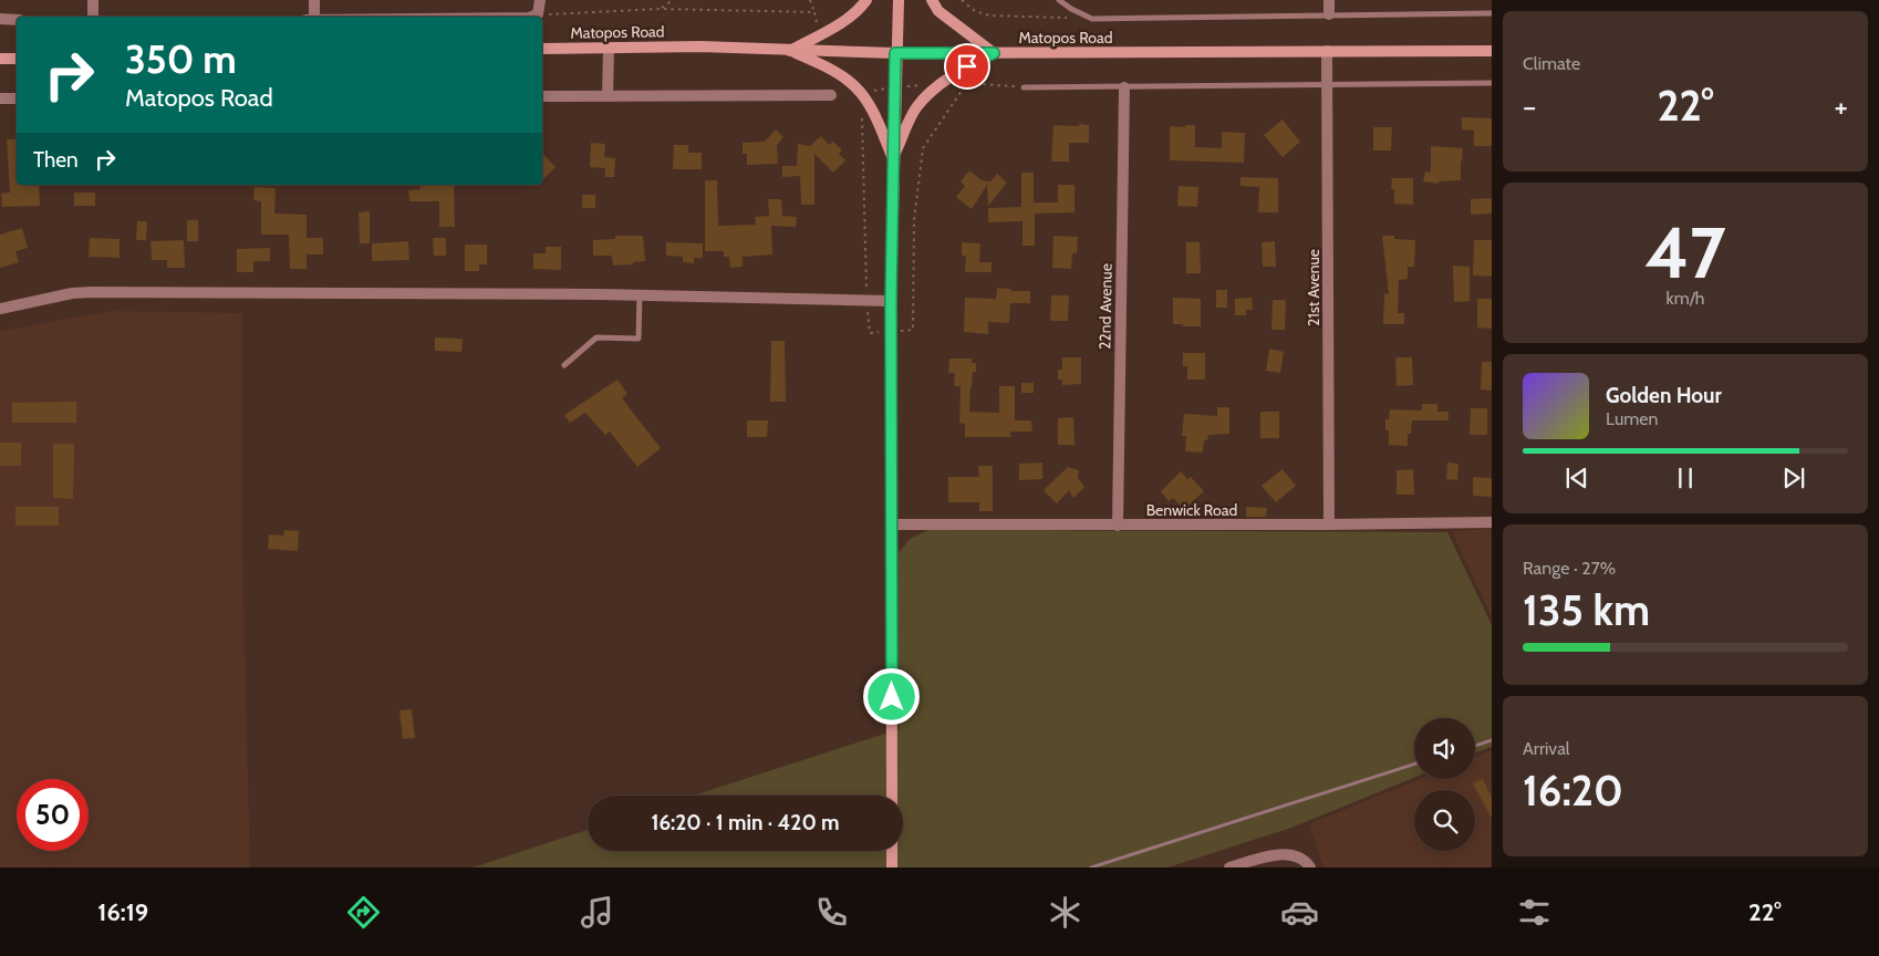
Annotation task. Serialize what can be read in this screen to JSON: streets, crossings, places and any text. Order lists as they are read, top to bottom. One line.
{"streets":{"main road":["Matopos Road"],"street":["21st Avenue","22nd Avenue","Benwick Road"]},"crossings":[["Matopos Road","21st Avenue"],["21st Avenue","Benwick Road"],["22nd Avenue","Benwick Road"]],"page":{"tile":["Climate",["47","km/h"],["Range · 27%","135 km"],["Arrival","16:20"]],"turn":["350 m","Matopos Road"],"heat":["−","22°","+"],"then":"Then","song":["Golden Hour","Lumen"],"limit":"50","trip":"16:20 · 1 min · 420 m","tabs":["16:19","22°"]}}
